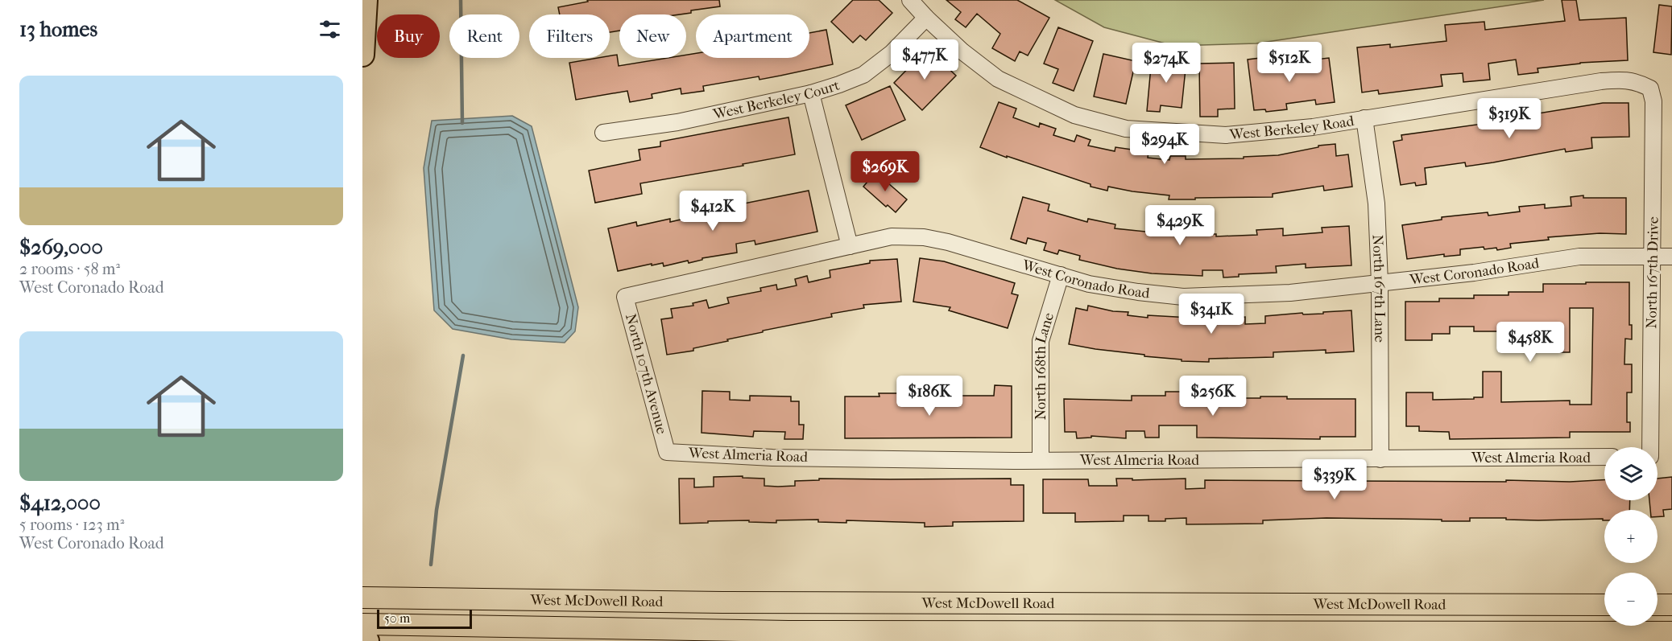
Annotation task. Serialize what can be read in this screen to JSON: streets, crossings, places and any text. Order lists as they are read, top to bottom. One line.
{"streets":{"main road":["West McDowell Road"],"street":["West Berkeley Court","West Berkeley Road","West Coronado Road","North 167th Drive","North 167th Lane","North 168th Lane","North 107th Avenue","West Almeria Road"]},"crossings":[["West Berkeley Court","West Berkeley Road"],["West Berkeley Road","North 167th Drive"],["West Berkeley Road","North 167th Lane"],["West Coronado Road","North 167th Drive"],["West Coronado Road","North 167th Lane"],["West Coronado Road","North 168th Lane"],["West Coronado Road","North 107th Avenue"],["North 167th Lane","West Almeria Road"],["North 168th Lane","West Almeria Road"],["North 107th Avenue","West Almeria Road"]],"scale_bar":"50 m","page":{"heading":"13 homes","chip":["Buy","Rent","Filters","New","Apartment"],"price":["$477K","$512K","$274K","$319K","$294K","$269K","$412K","$429K","$341K","$458K","$186K","$256K","$339K"],"list":[{"name":"$269,000","note":"2 rooms · 58 m² · West Coronado Road"},{"name":"$412,000","note":"5 rooms · 123 m² · West Coronado Road"}],"map_buttons":["+","−"],"scale":"50 m"}}
